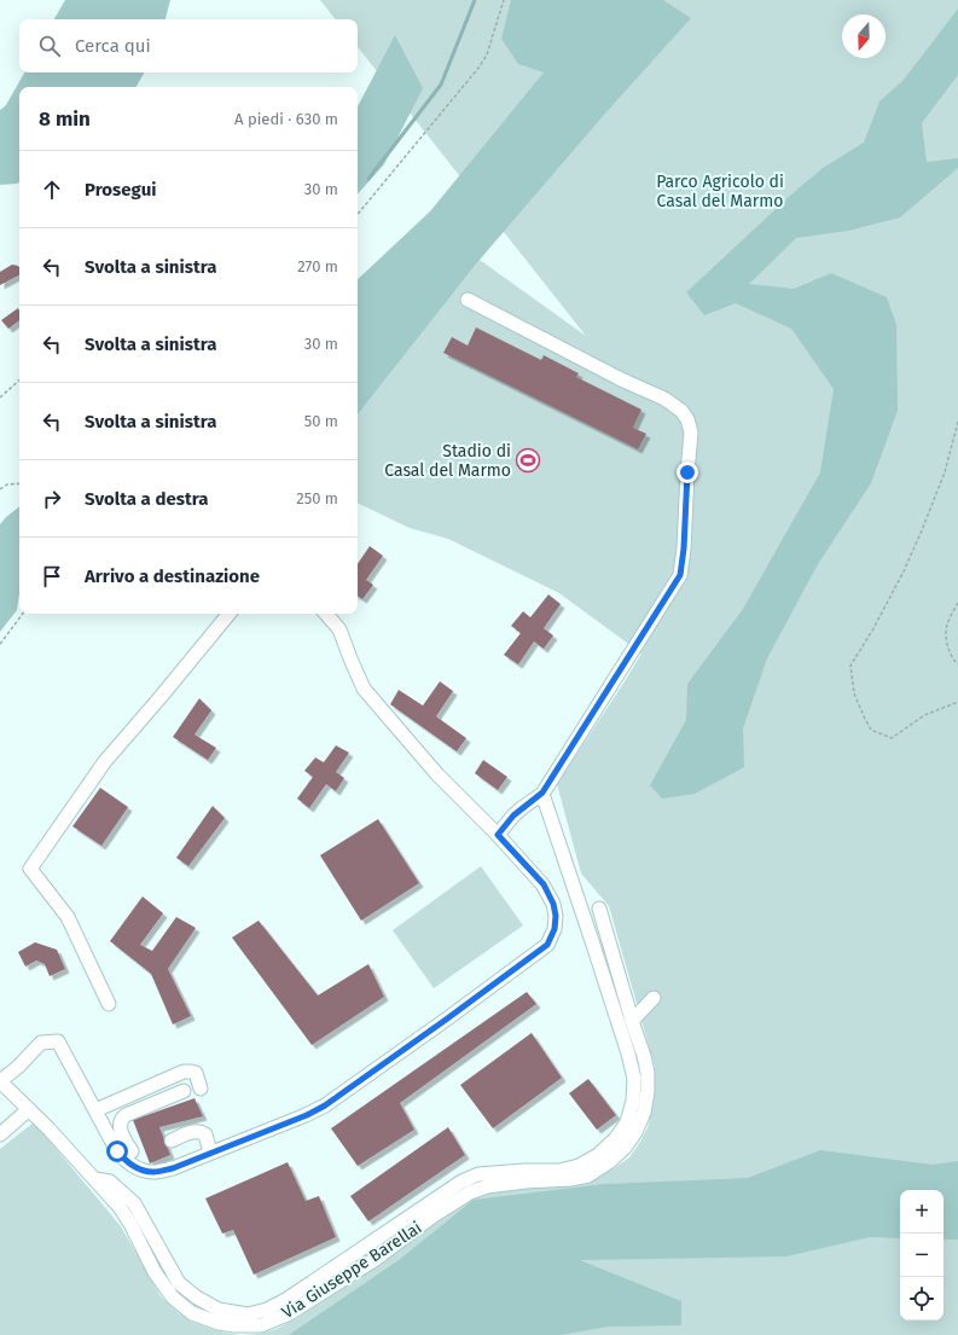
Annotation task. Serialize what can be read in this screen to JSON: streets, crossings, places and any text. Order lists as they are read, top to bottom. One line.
{"streets":{"street":["Via Giuseppe Barellai"]},"parks":["Parco Agricolo di Casal del Marmo"],"places":{"sports":["Stadio di Casal del Marmo"]},"north":"bottom","page":{"search":"Cerca qui","heading":["8 min","A piedi · 630 m"],"list":[["Prosegui","30 m"],["Svolta a sinistra","270 m"],["Svolta a sinistra","30 m"],["Svolta a sinistra","50 m"],["Svolta a destra","250 m"],"Arrivo a destinazione"],"map_buttons":["+","−"]}}
